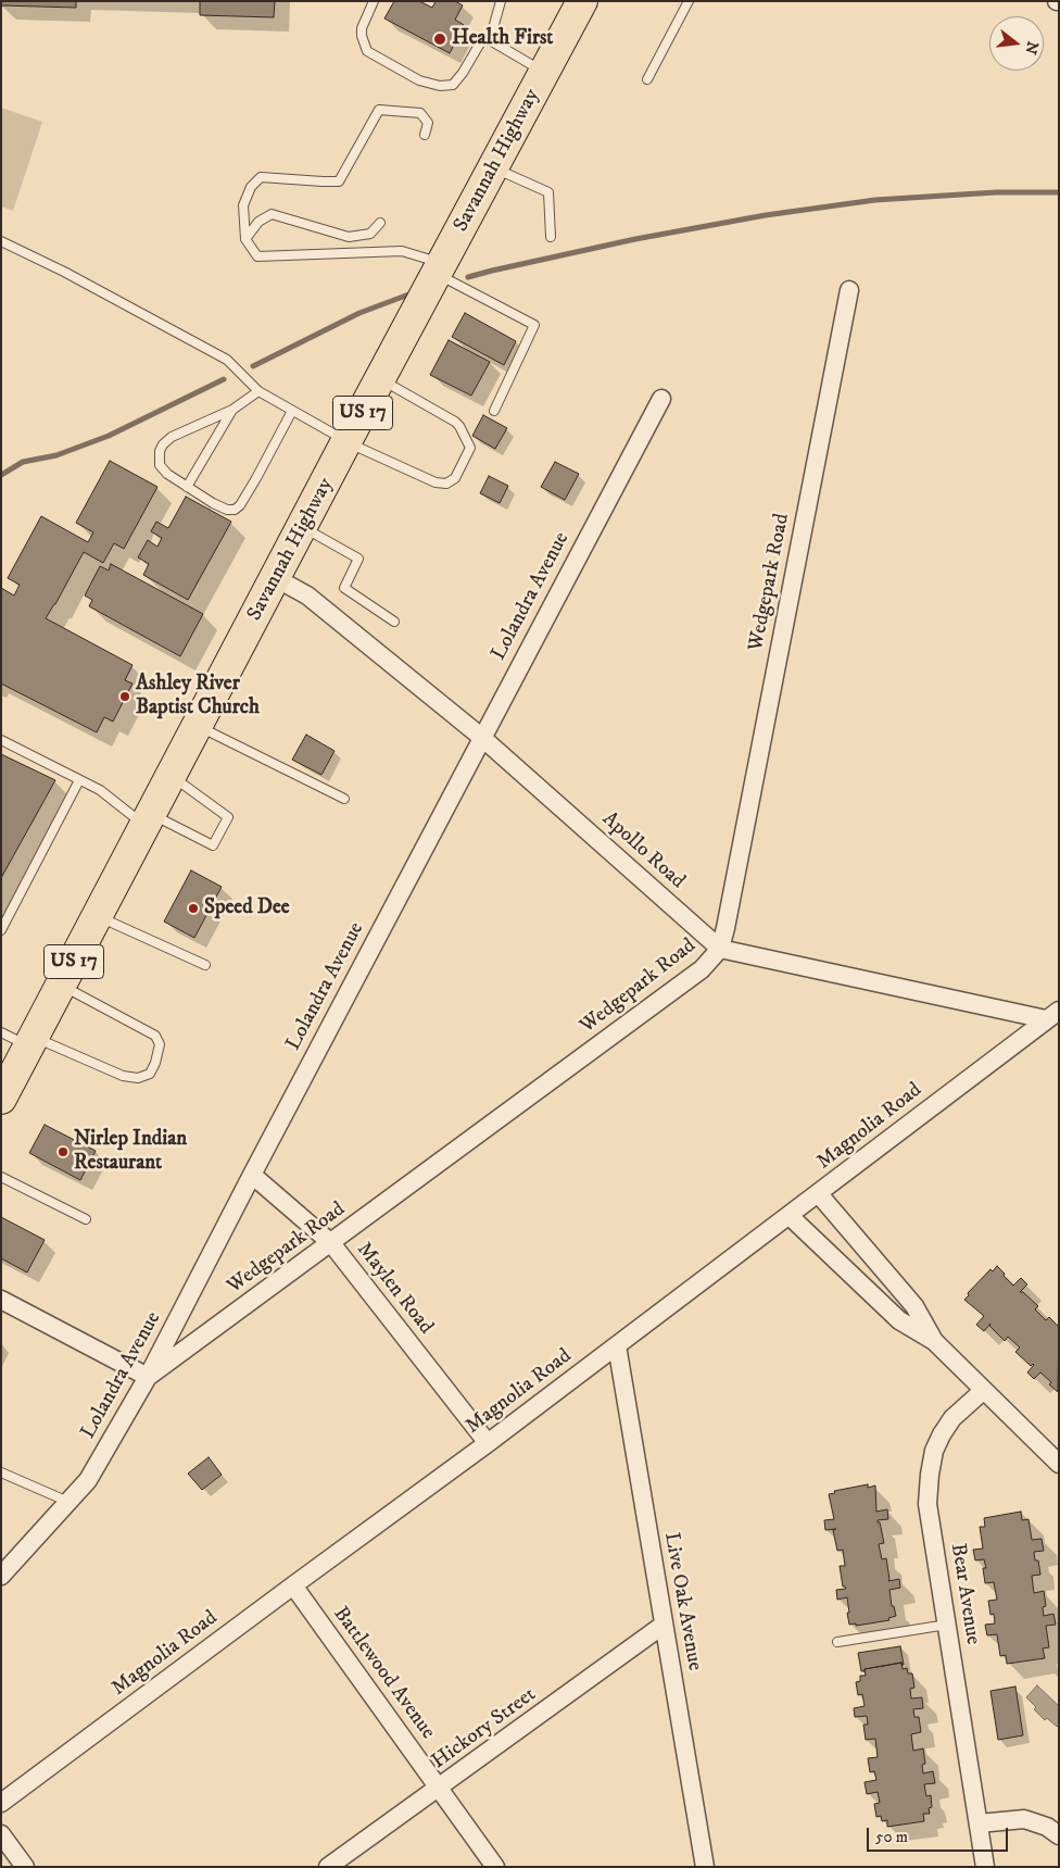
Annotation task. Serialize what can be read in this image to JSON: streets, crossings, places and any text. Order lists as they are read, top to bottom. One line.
{"streets":{"highway":["Savannah Highway","US 17"],"street":["Wedgepark Road","Lolandra Avenue","Apollo Road","Magnolia Road","Maylen Road","Bear Avenue","Live Oak Avenue","Battlewood Avenue","Hickory Street"]},"crossings":[["Savannah Highway","Apollo Road"],["Wedgepark Road","Lolandra Avenue"],["Wedgepark Road","Apollo Road"],["Wedgepark Road","Maylen Road"],["Lolandra Avenue","Apollo Road"],["Lolandra Avenue","Maylen Road"],["Apollo Road","Magnolia Road"],["Magnolia Road","Maylen Road"],["Magnolia Road","Live Oak Avenue"],["Magnolia Road","Battlewood Avenue"],["Live Oak Avenue","Hickory Street"],["Battlewood Avenue","Hickory Street"]],"places":["Health First","Ashley River Baptist Church","Speed Dee","Nirlep Indian Restaurant"],"scale_bar":"50 m","north":"right"}
